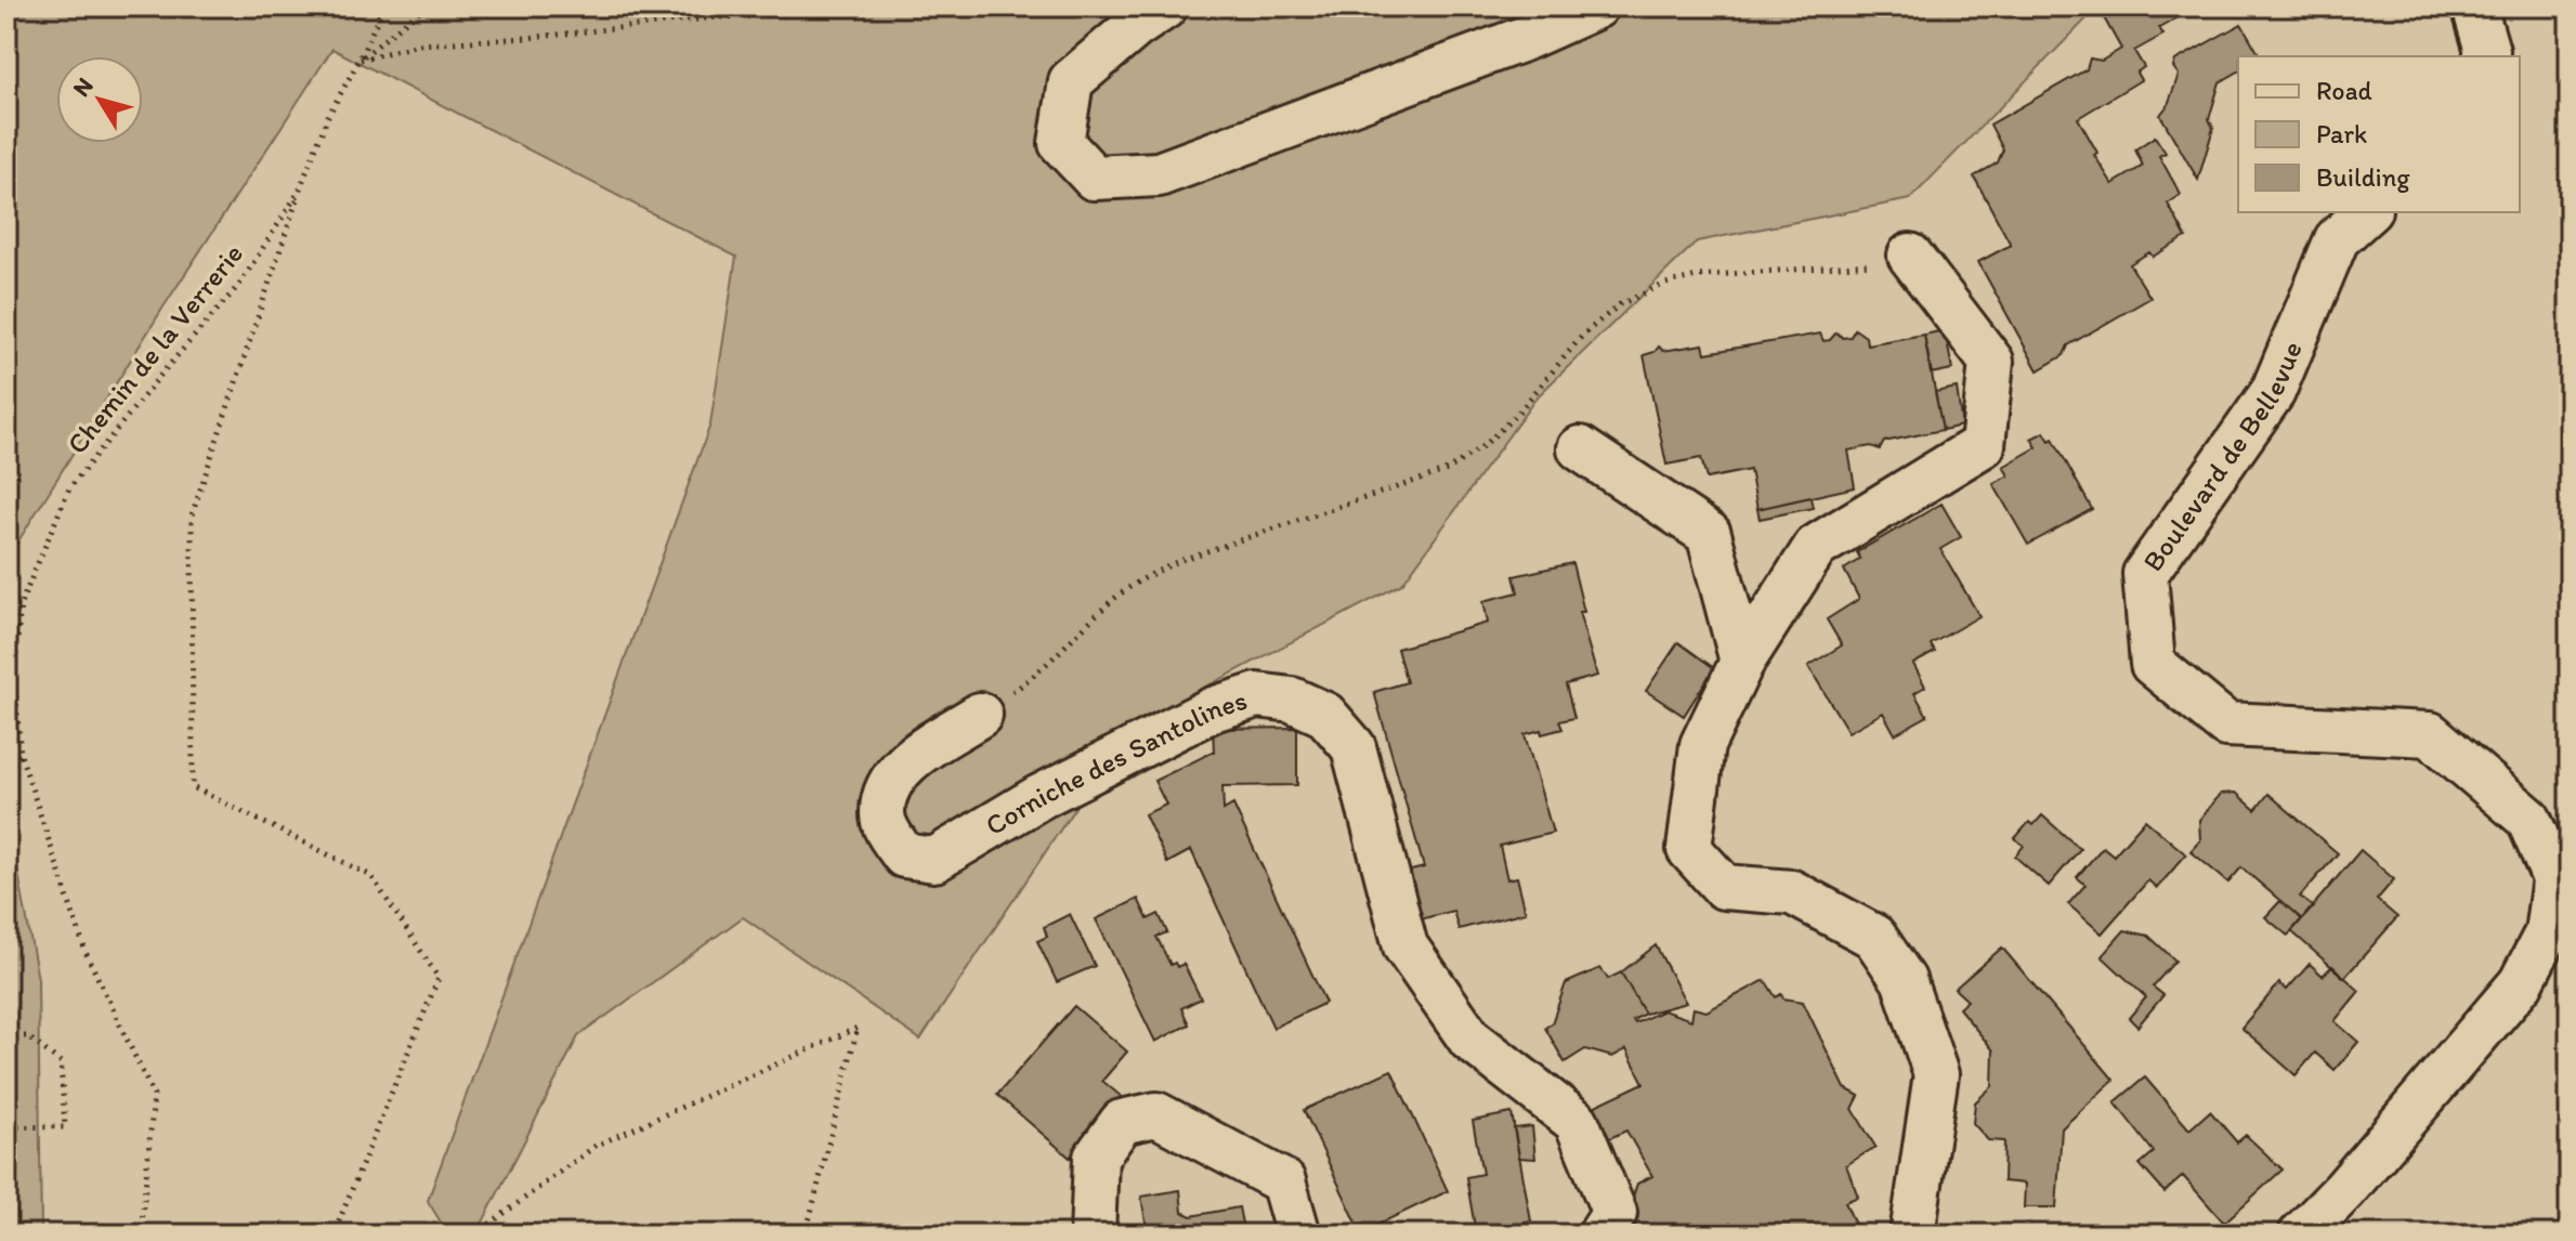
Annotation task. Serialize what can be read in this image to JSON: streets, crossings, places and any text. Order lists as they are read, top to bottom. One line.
{"streets":{"street":["Boulevard de Bellevue","Corniche des Santolines"],"path":["Chemin de la Verrerie"]},"legend":["Road","Park","Building"],"north":"top left"}
